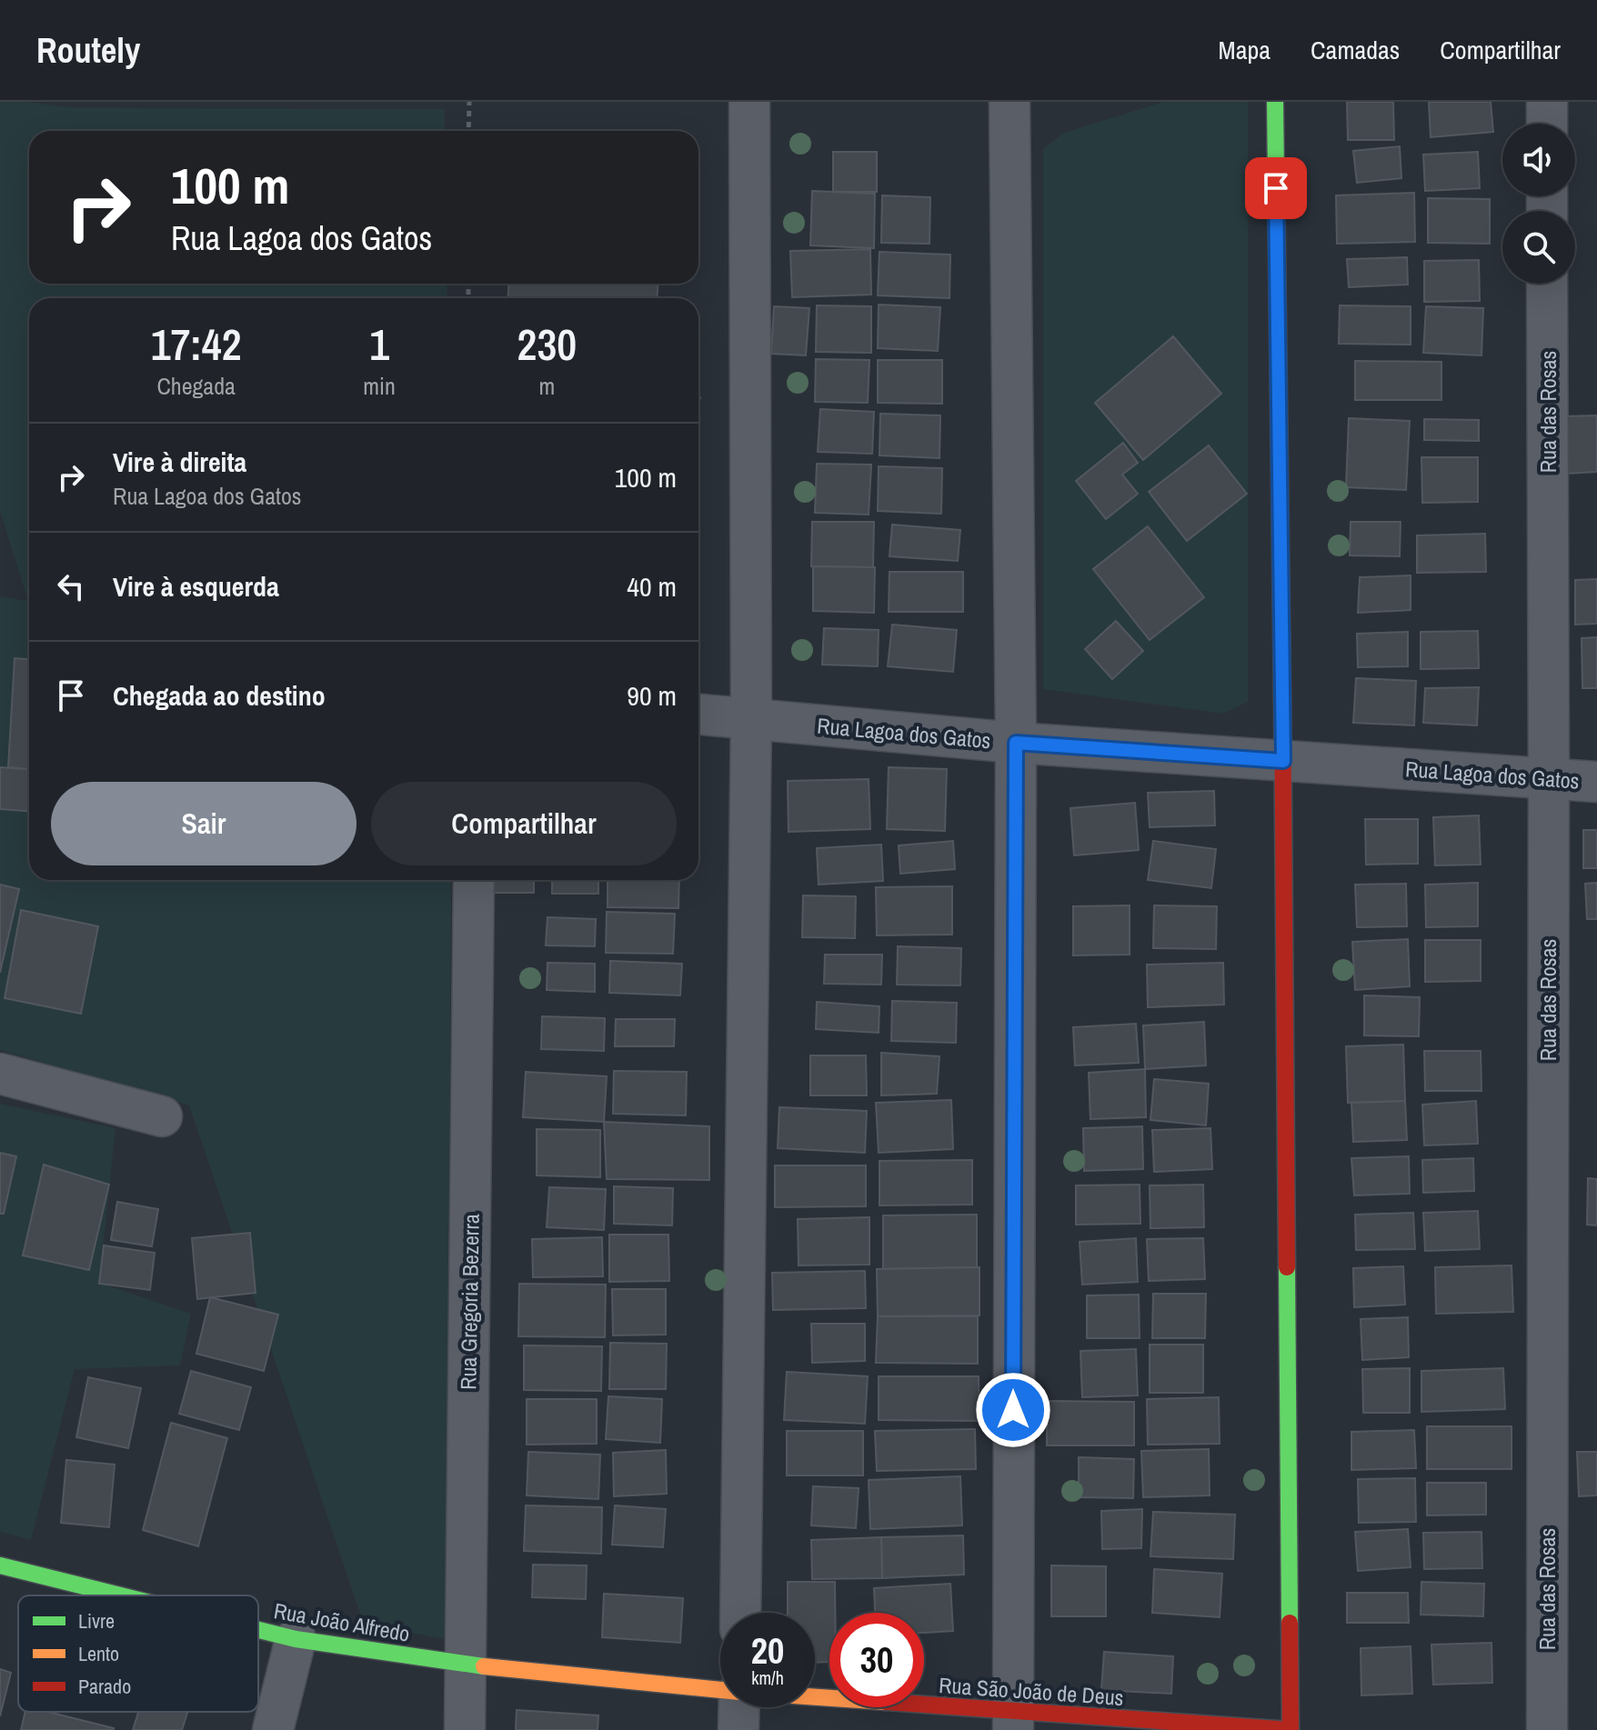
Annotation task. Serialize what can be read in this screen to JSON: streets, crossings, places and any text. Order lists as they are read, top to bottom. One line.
{"streets":{"street":["Rua das Rosas","Rua Lagoa dos Gatos","Rua Gregoria Bezerra","Rua João Alfredo","Rua São João de Deus"]},"crossings":[["Rua das Rosas","Rua Lagoa dos Gatos"],["Rua Gregoria Bezerra","Rua João Alfredo"],["Rua Gregoria Bezerra","Rua São João de Deus"],["Rua João Alfredo","Rua São João de Deus"]],"legend":["Livre","Lento","Parado"],"page":{"header":"Routely","nav":["Mapa","Camadas","Compartilhar"],"turn":["100 m","Rua Lagoa dos Gatos"],"eta":["17:42","Chegada","1","min","230","m"],"list":[{"name":"Vire à direita","note":"Rua Lagoa dos Gatos","value":"100 m"},{"name":"Vire à esquerda","value":"40 m"},{"name":"Chegada ao destino","value":"90 m"}],"buttons":["Sair","Compartilhar"],"speed":"20 km/h","limit":"30"}}
